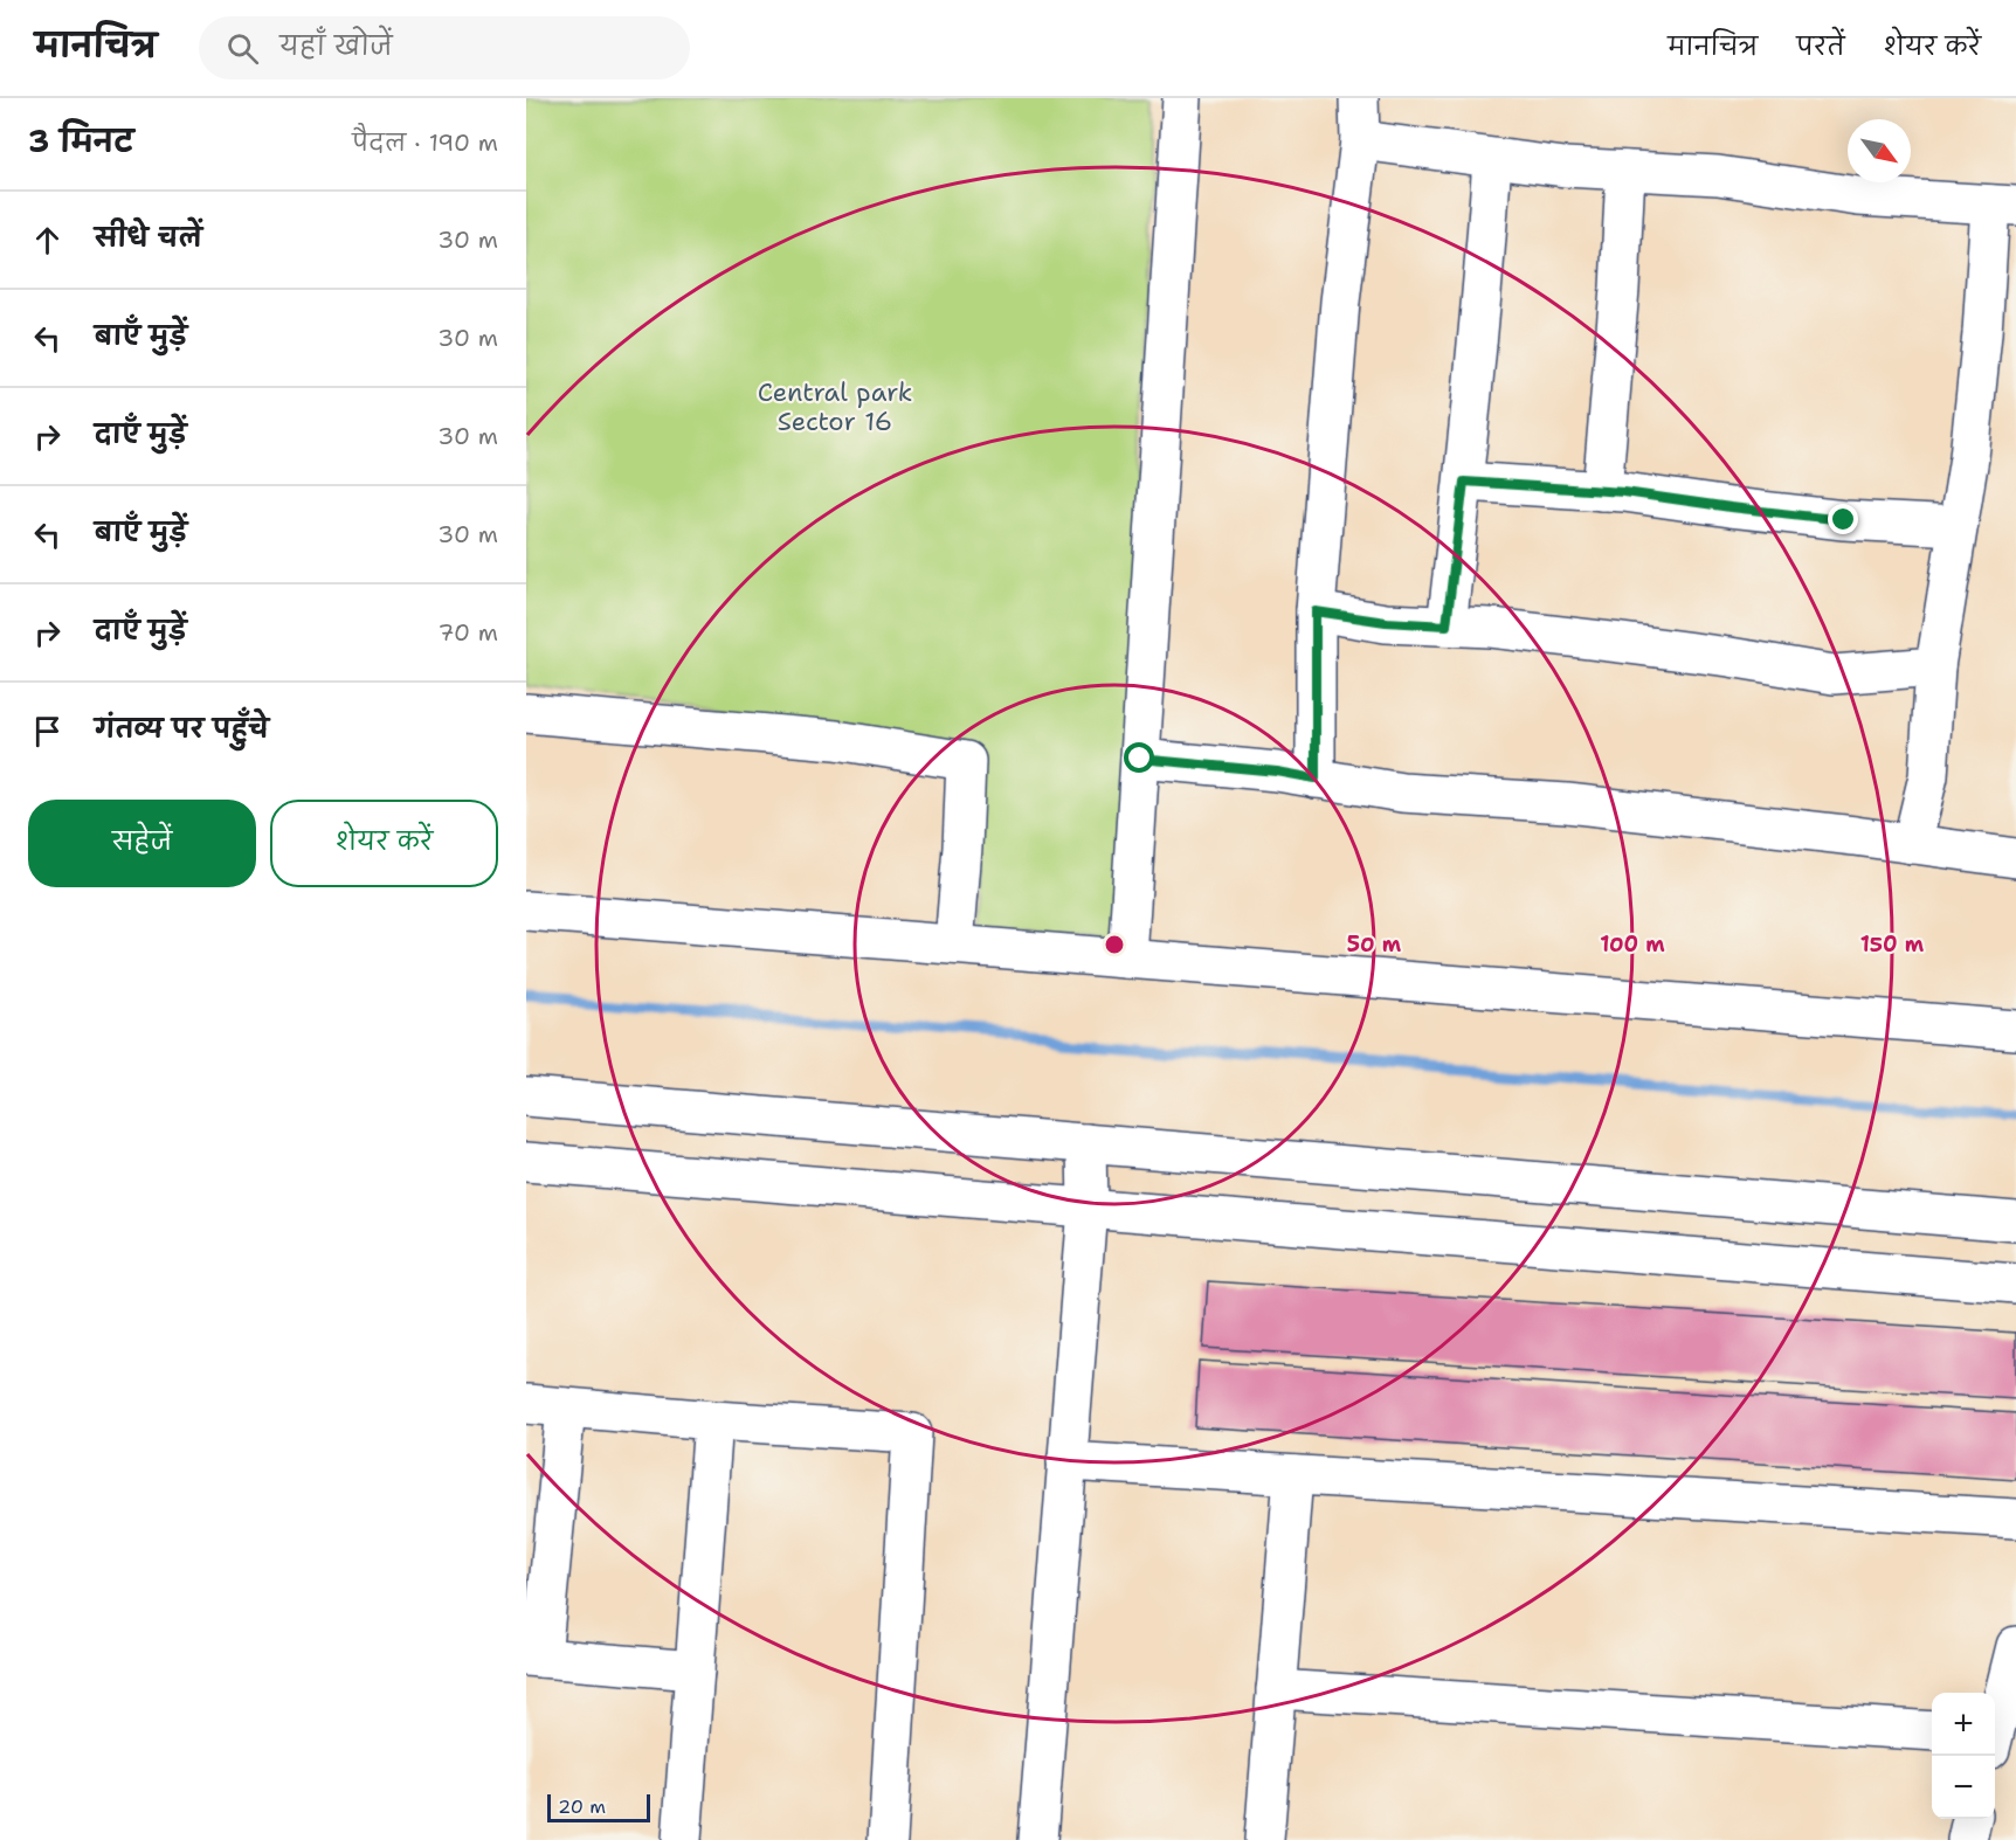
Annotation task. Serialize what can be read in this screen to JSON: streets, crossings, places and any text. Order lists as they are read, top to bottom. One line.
{"parks":["Central park Sector 16"],"scale_bar":"20 m","north":"bottom right","page":{"header":"मानचित्र","search":"यहाँ खोजें","nav":["मानचित्र","परतें","शेयर करें"],"heading":["3 मिनट","पैदल · 190 m"],"list":[["सीधे चलें","30 m"],["बाएँ मुड़ें","30 m"],["दाएँ मुड़ें","30 m"],["बाएँ मुड़ें","30 m"],["दाएँ मुड़ें","70 m"],"गंतव्य पर पहुँचे"],"buttons":["सहेजें","शेयर करें"],"map_buttons":["+","−"],"scale":"20 m"},"rings":["50 m","100 m","150 m"]}
